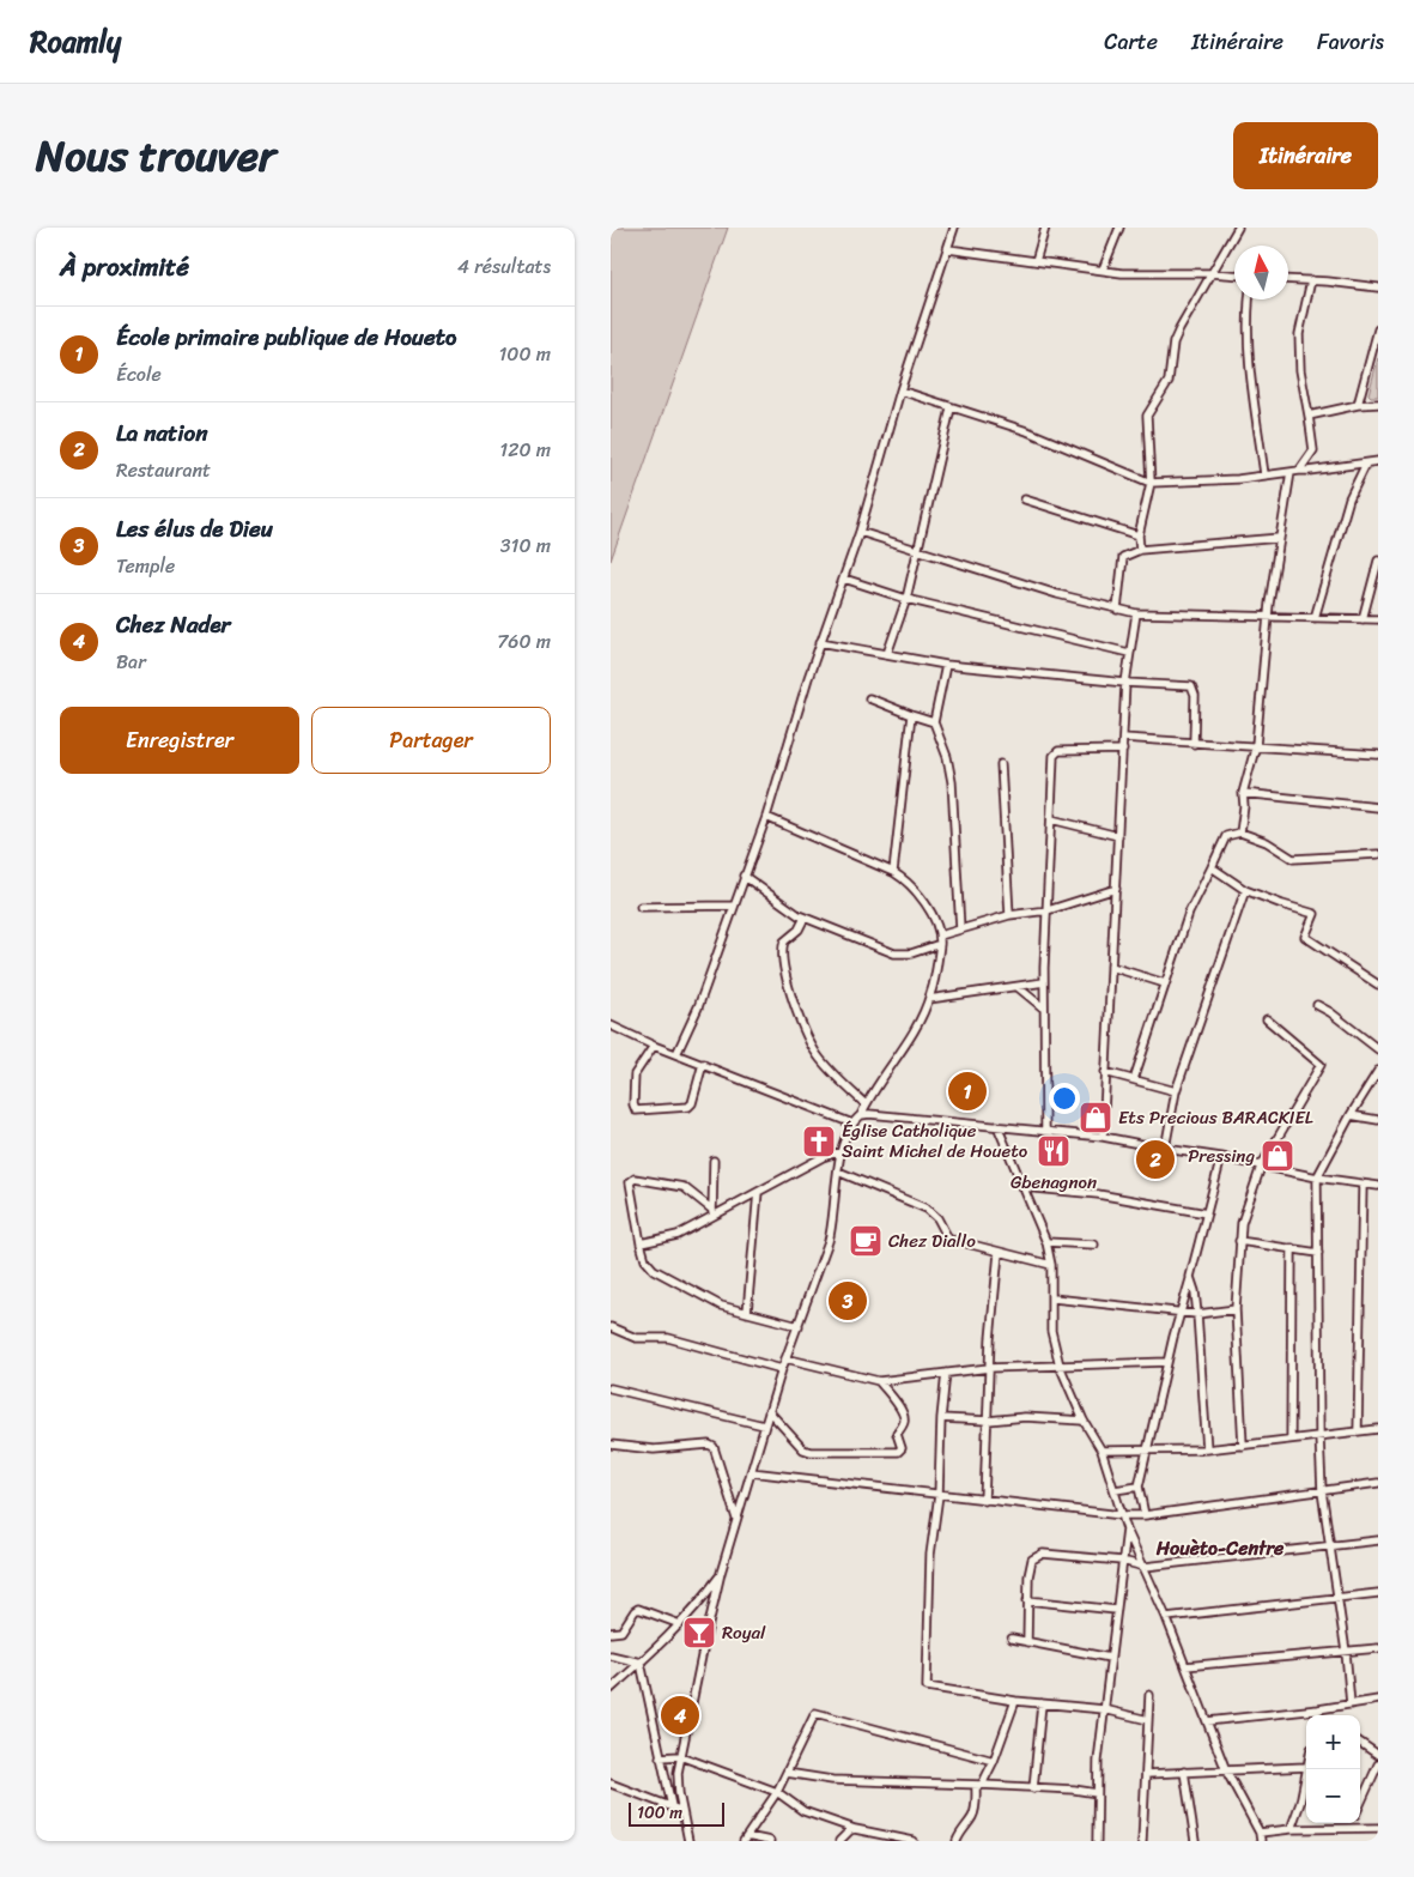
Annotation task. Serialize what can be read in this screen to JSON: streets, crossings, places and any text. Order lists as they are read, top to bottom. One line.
{"districts":["Houèto-Centre"],"places":{"shop":["Ets Precious BARACKIEL","Pressing"],"church":["Église Catholique Saint Michel de Houeto"],"restaurant":["Gbenagnon"],"cafe":["Chez Diallo"],"bar":["Royal"]},"scale_bar":"100 m","north":"top","page":{"header":"Roamly","nav":["Carte","Itinéraire","Favoris"],"title":"Nous trouver","buttons":["Itinéraire",["Enregistrer","Partager"]],"heading":["À proximité","4 résultats"],"list":[{"mark":"1","name":"École primaire publique de Houeto","note":"École","value":"100 m"},{"mark":"2","name":"La nation","note":"Restaurant","value":"120 m"},{"mark":"3","name":"Les élus de Dieu","note":"Temple","value":"310 m"},{"mark":"4","name":"Chez Nader","note":"Bar","value":"760 m"}],"pins":["1","2","3","4"],"map_buttons":["+","−"],"scale":"100 m"}}
